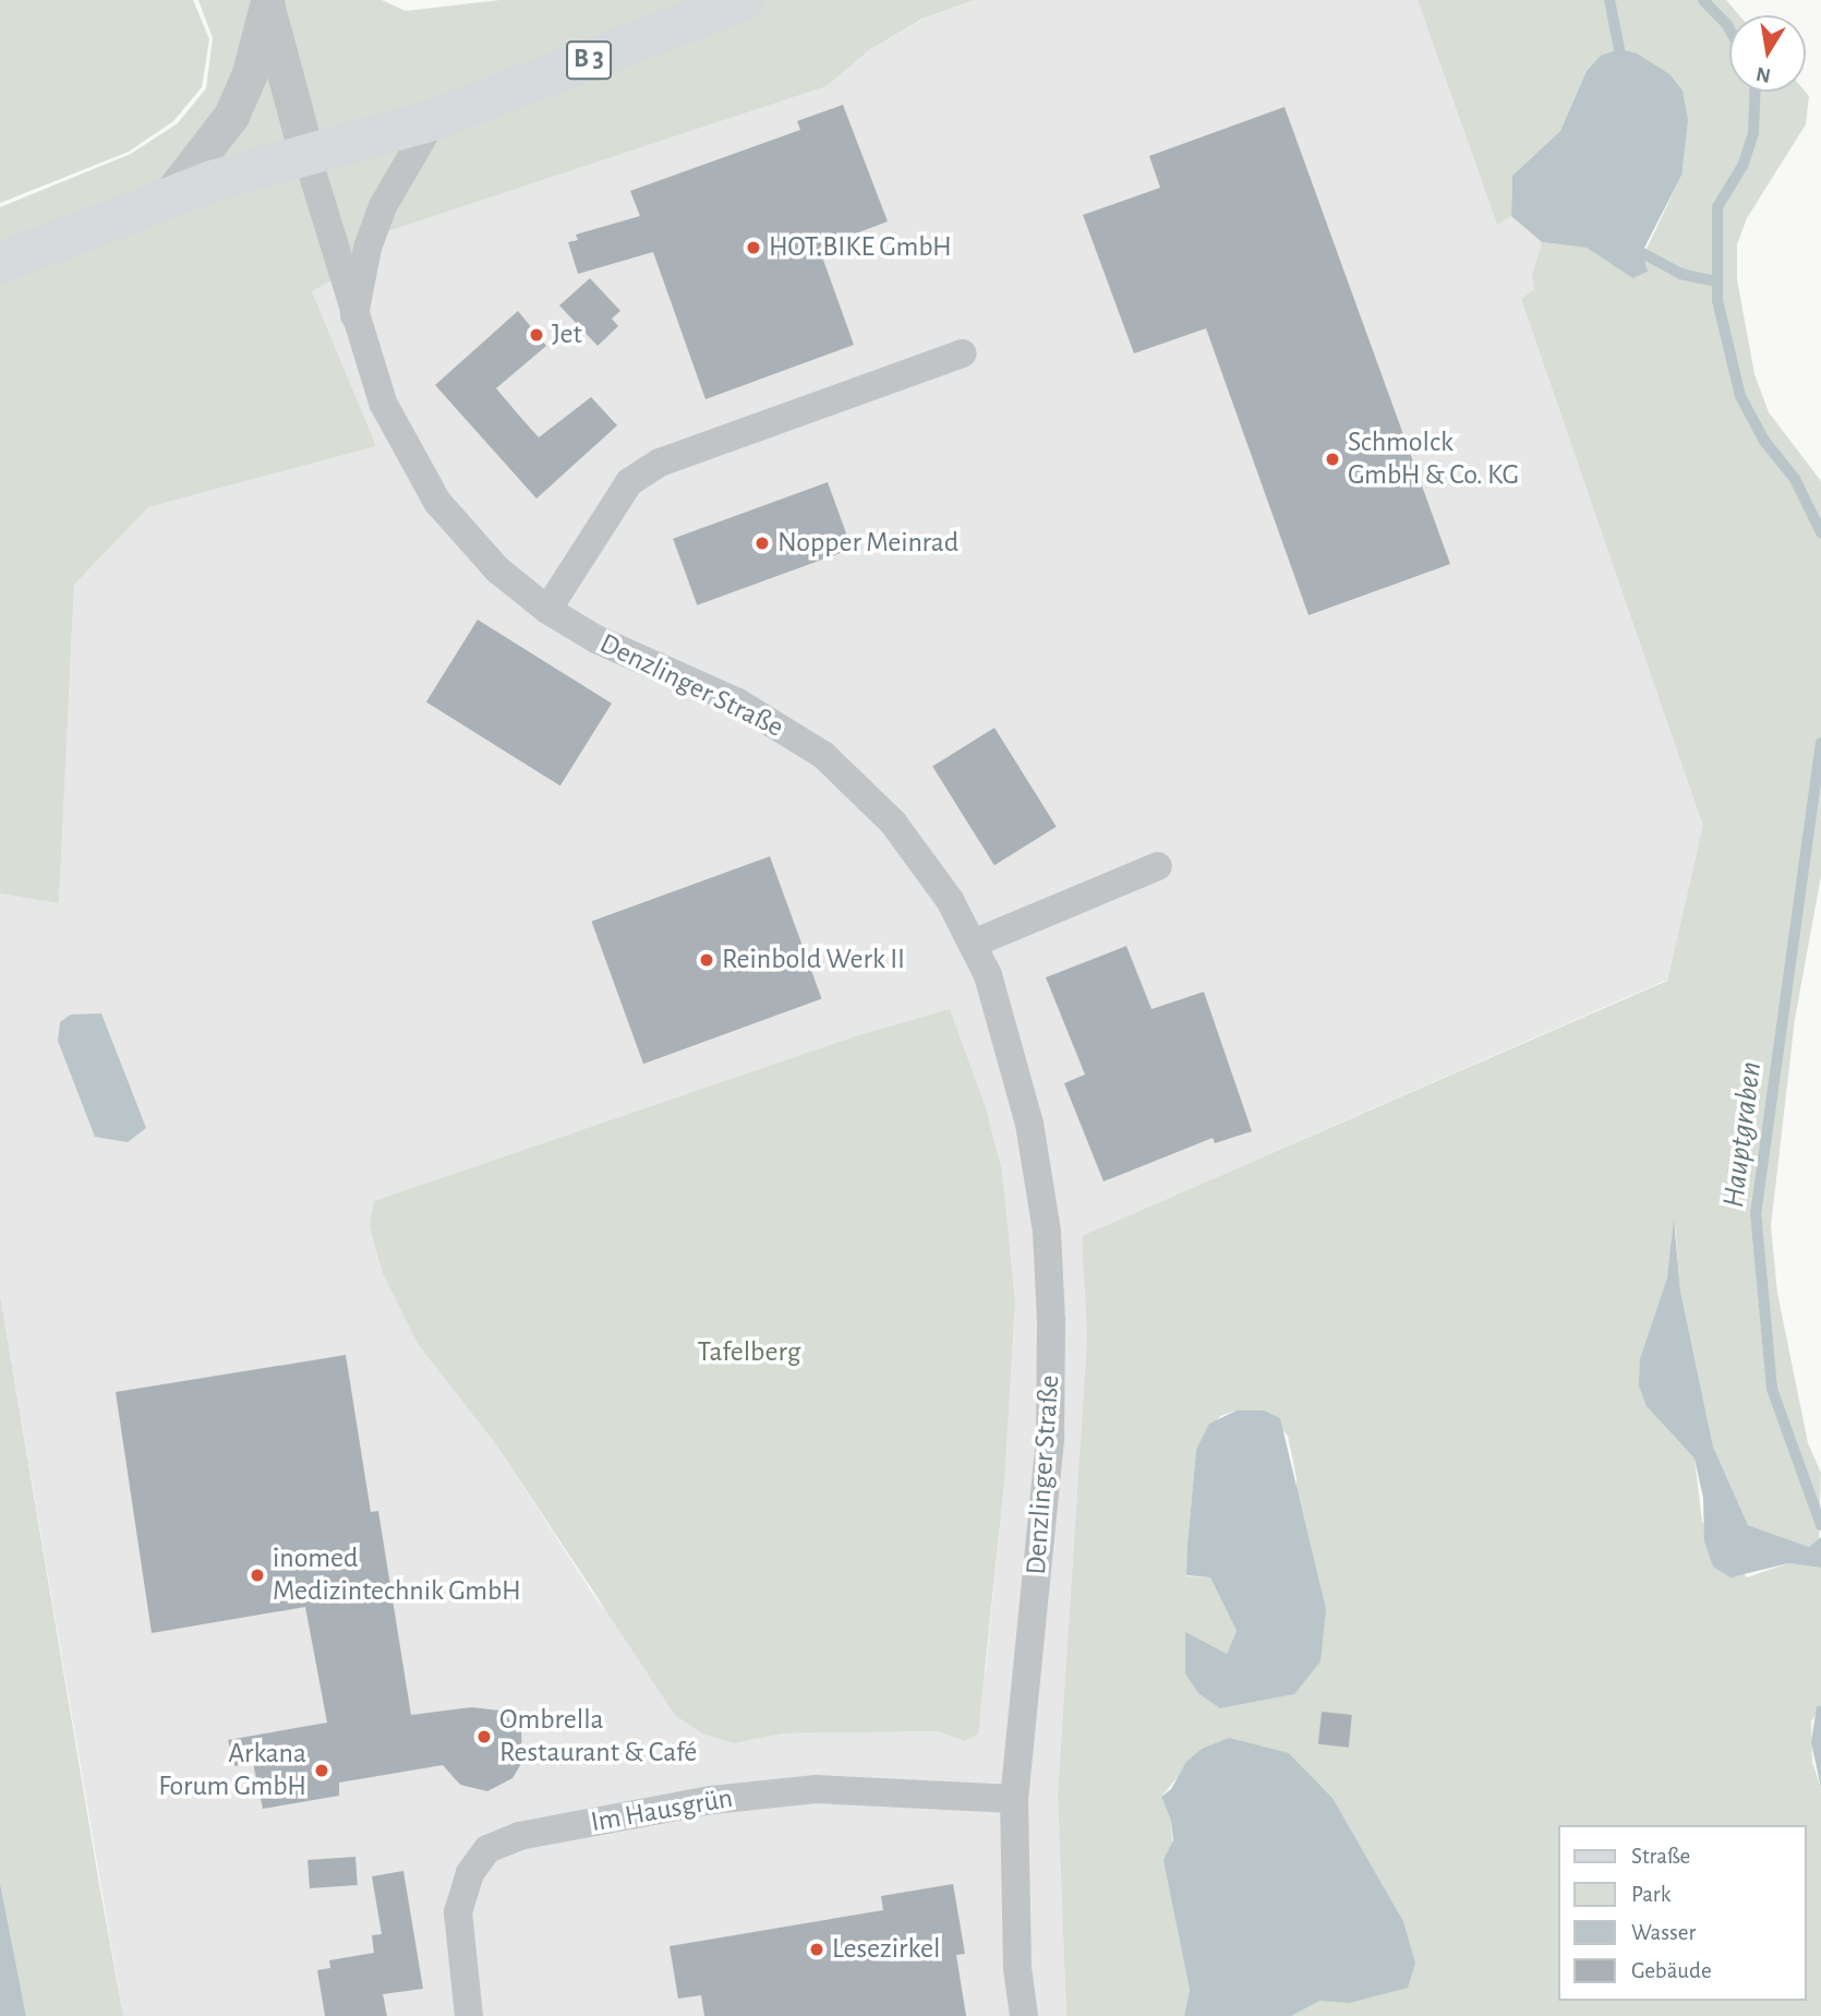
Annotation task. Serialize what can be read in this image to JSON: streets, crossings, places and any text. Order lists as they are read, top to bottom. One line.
{"streets":{"main road":["B 3"],"street":["Denzlinger Straße","Im Hausgrün"]},"crossings":[["B 3","Denzlinger Straße"],["Denzlinger Straße","Im Hausgrün"]],"water":["Hauptgraben"],"parks":["Tafelberg"],"places":["HOT.BIKE GmbH","Jet","Schmolck GmbH & Co. KG","Nopper Meinrad","Reinbold Werk II","inomed Medizintechnik GmbH","Ombrella Restaurant & Café","Arkana Forum GmbH","Lesezirkel"],"legend":["Straße","Park","Wasser","Gebäude"],"north":"bottom"}
